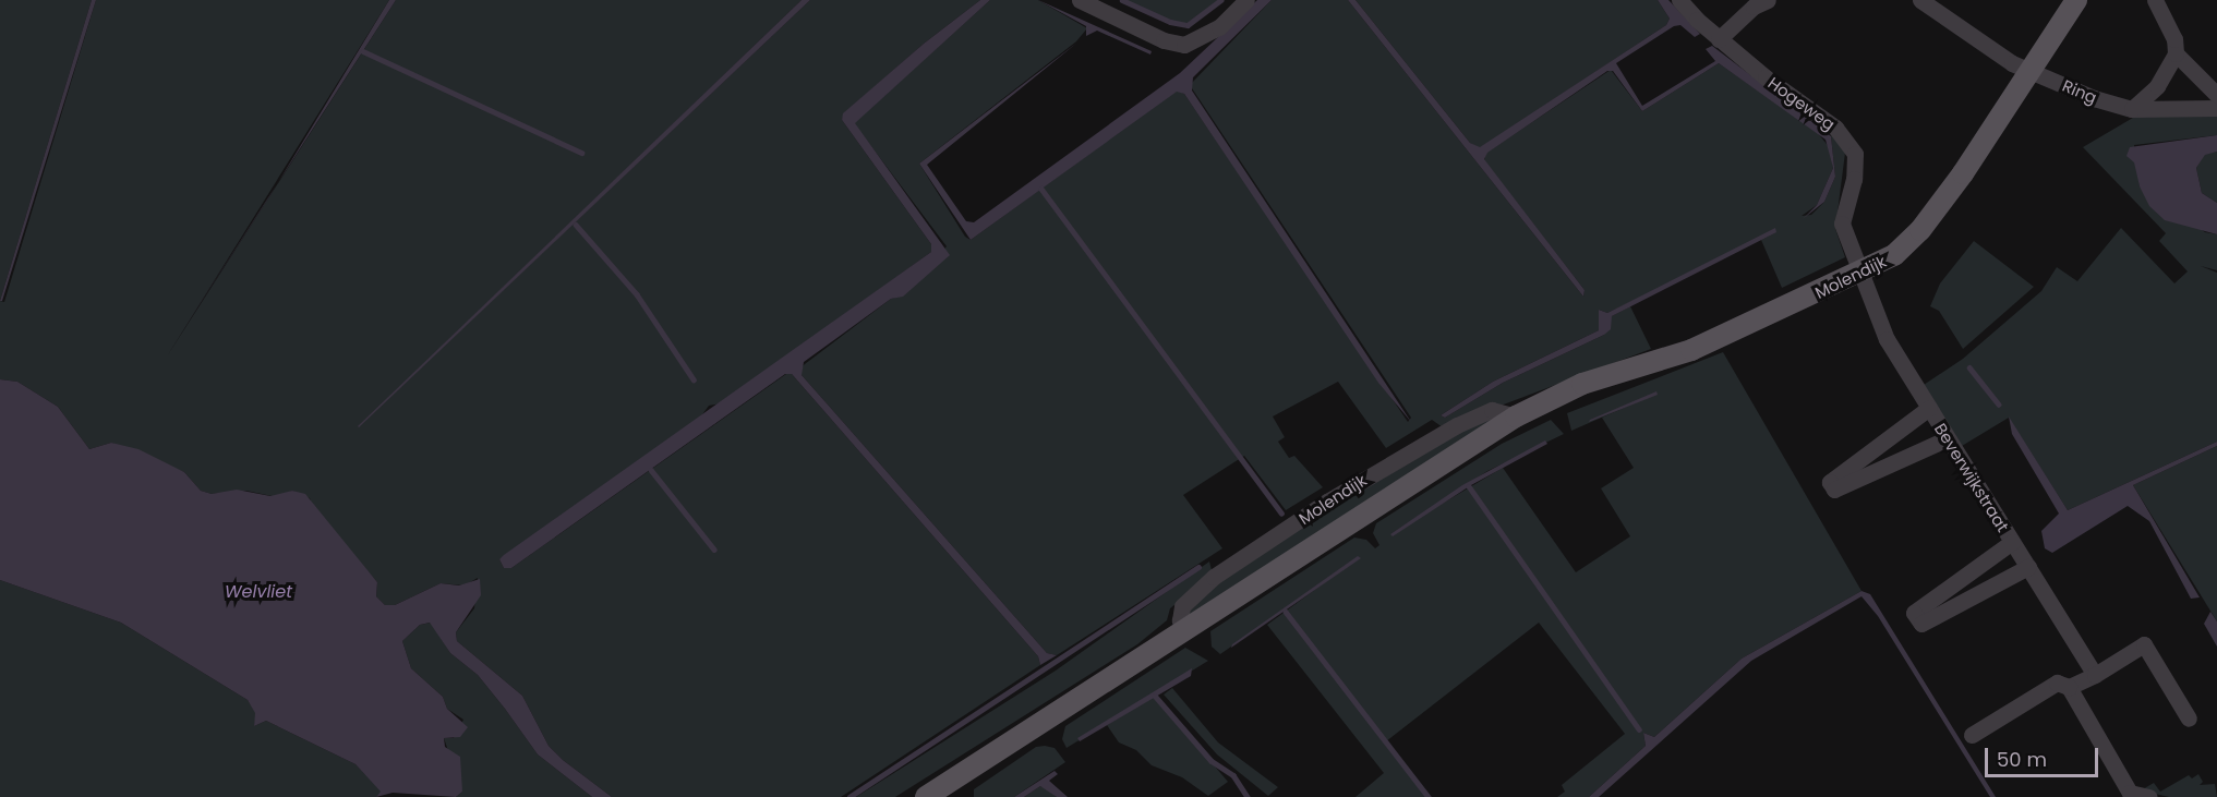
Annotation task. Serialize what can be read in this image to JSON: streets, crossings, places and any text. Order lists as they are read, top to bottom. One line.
{"streets":{"main road":["Molendijk"],"street":["Ring","Hogeweg","Beverwijkstraat"]},"crossings":[["Ring","Molendijk"],["Hogeweg","Molendijk"],["Hogeweg","Beverwijkstraat"],["Molendijk","Beverwijkstraat"]],"water":["Welvliet"],"scale_bar":"50 m"}
